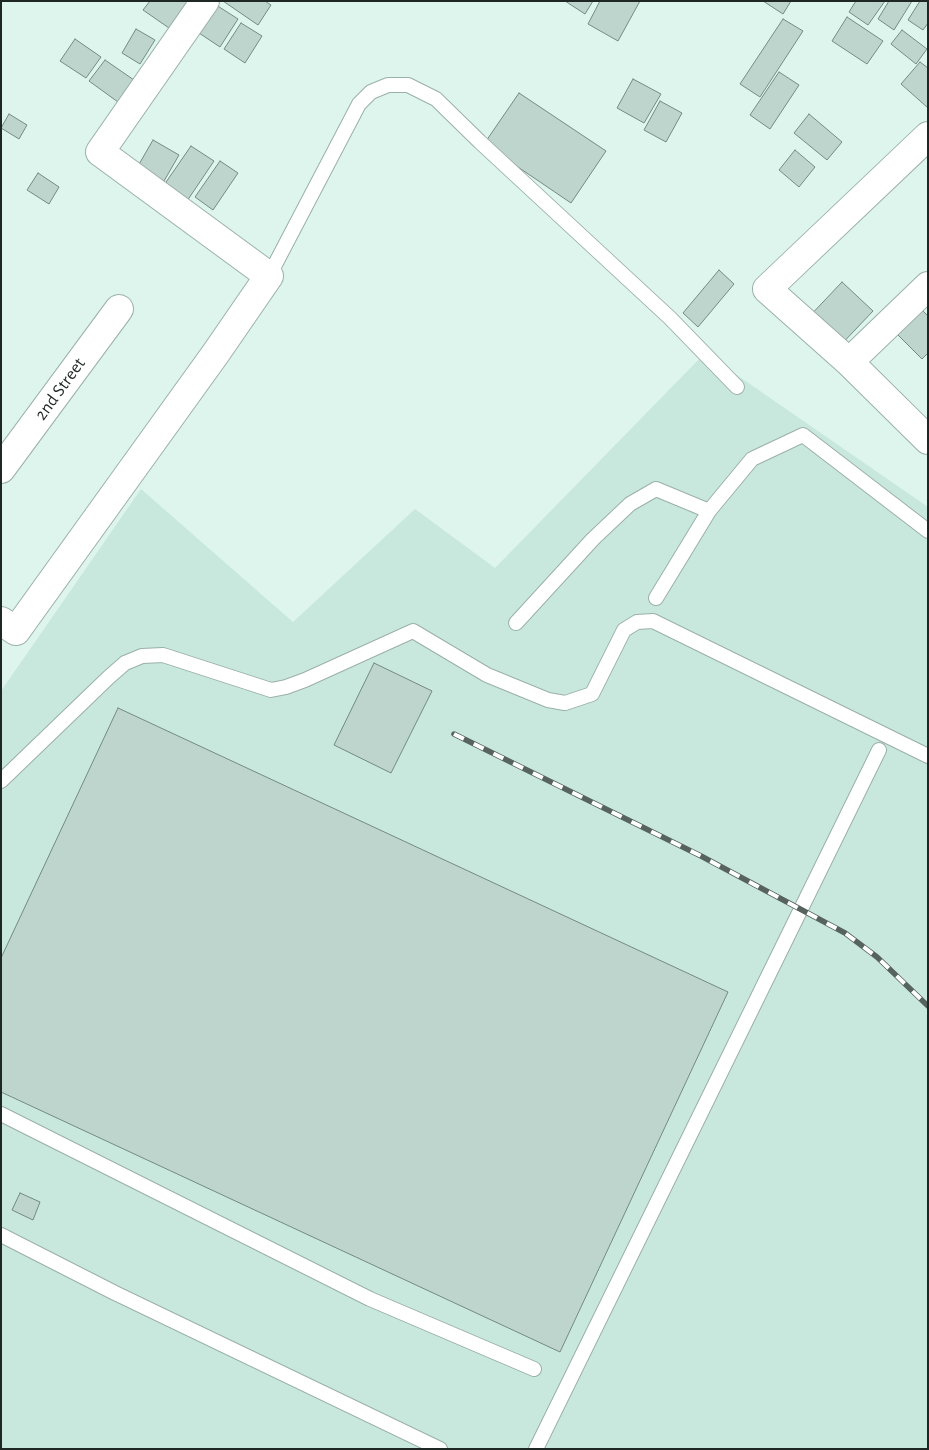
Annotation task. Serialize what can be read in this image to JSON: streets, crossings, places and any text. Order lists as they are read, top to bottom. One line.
{"streets":{"street":["2nd Street"]}}
